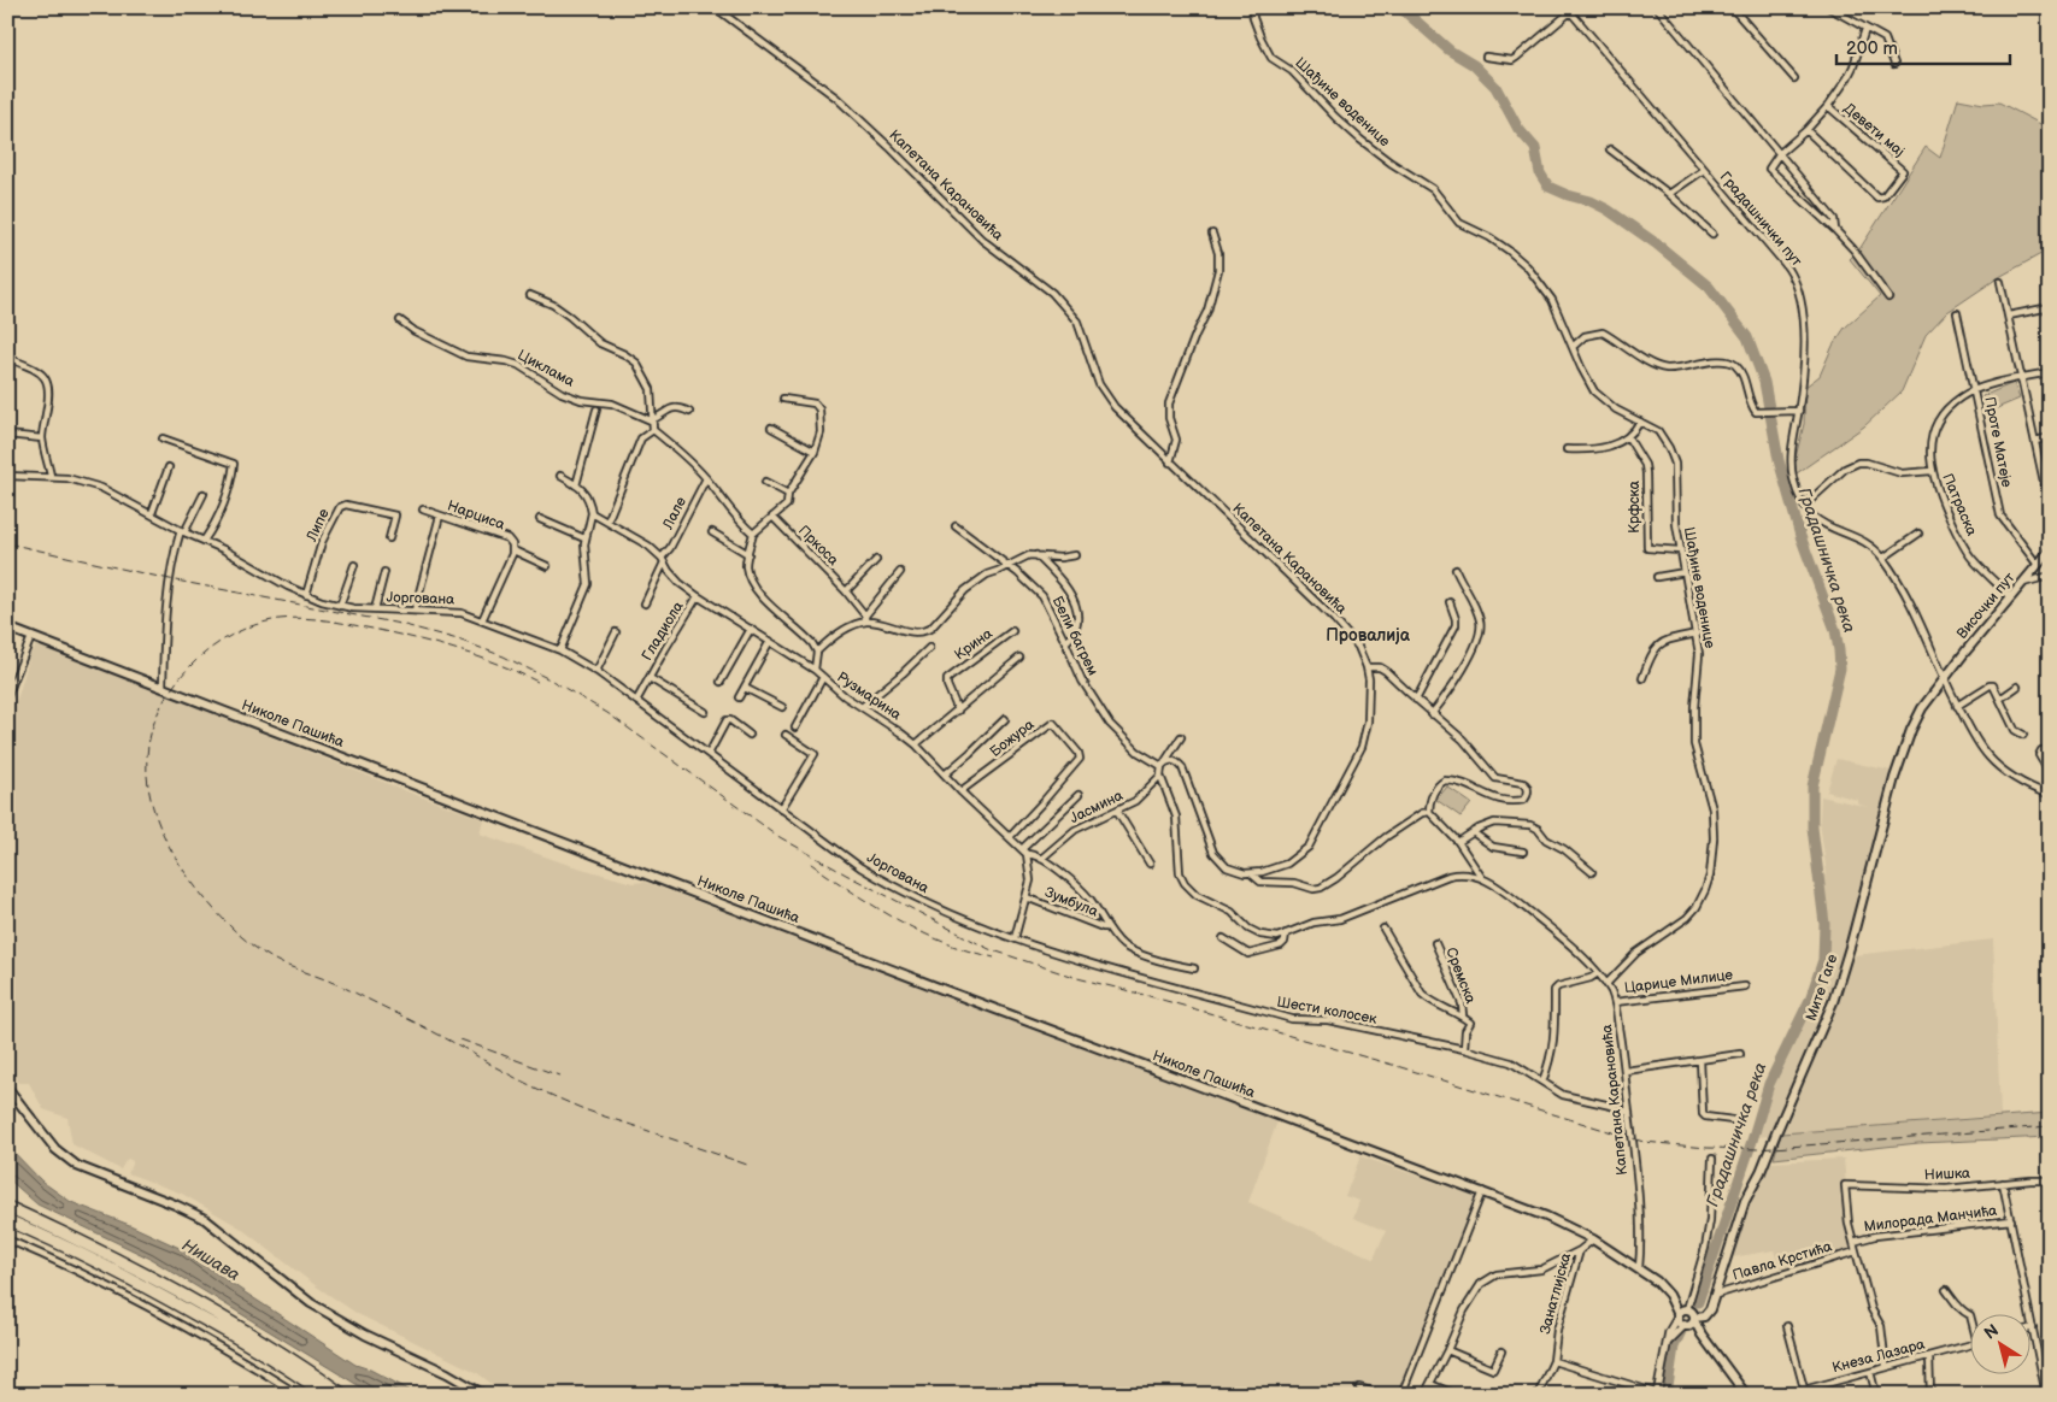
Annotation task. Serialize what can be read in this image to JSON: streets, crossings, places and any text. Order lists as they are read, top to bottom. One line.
{"streets":{"main road":["Височки пут","Николе Пашића","Мите Гаге"],"street":["Шађине воденице","Девети мај","Капетана Карановића","Градашнички пут","Циклама","Проте Матеје","Патраска","Крфска","Лале","Нарциса","Липе","Пркоса","Јоргована","Гладиола","Бели багрем","Крина","Рузмарина","Божура","Јасмина","Зумбула","Сремска","Царице Милице","Шести колосек","Нишка","Милорада Манчића","Павла Крстића","Занатлијска","Кнеза Лазара"]},"crossings":[["Шађине воденице","Капетана Карановића"],["Шађине воденице","Крфска"],["Капетана Карановића","Бели багрем"],["Капетана Карановића","Николе Пашића"],["Капетана Карановића","Јасмина"],["Капетана Карановића","Царице Милице"],["Капетана Карановића","Шести колосек"],["Проте Матеје","Патраска"],["Проте Матеје","Височки пут"],["Патраска","Височки пут"],["Лале","Рузмарина"],["Нарциса","Јоргована"],["Липе","Јоргована"],["Јоргована","Гладиола"],["Јоргована","Шести колосек"],["Височки пут","Мите Гаге"],["Гладиола","Рузмарина"],["Рузмарина","Божура"],["Рузмарина","Јасмина"],["Рузмарина","Зумбула"],["Николе Пашића","Мите Гаге"],["Николе Пашића","Занатлијска"],["Сремска","Шести колосек"],["Мите Гаге","Павла Крстића"],["Нишка","Милорада Манчића"]],"districts":["Провалија"],"water":["Градашничка река","Нишава"],"scale_bar":"200 m","north":"top left"}
